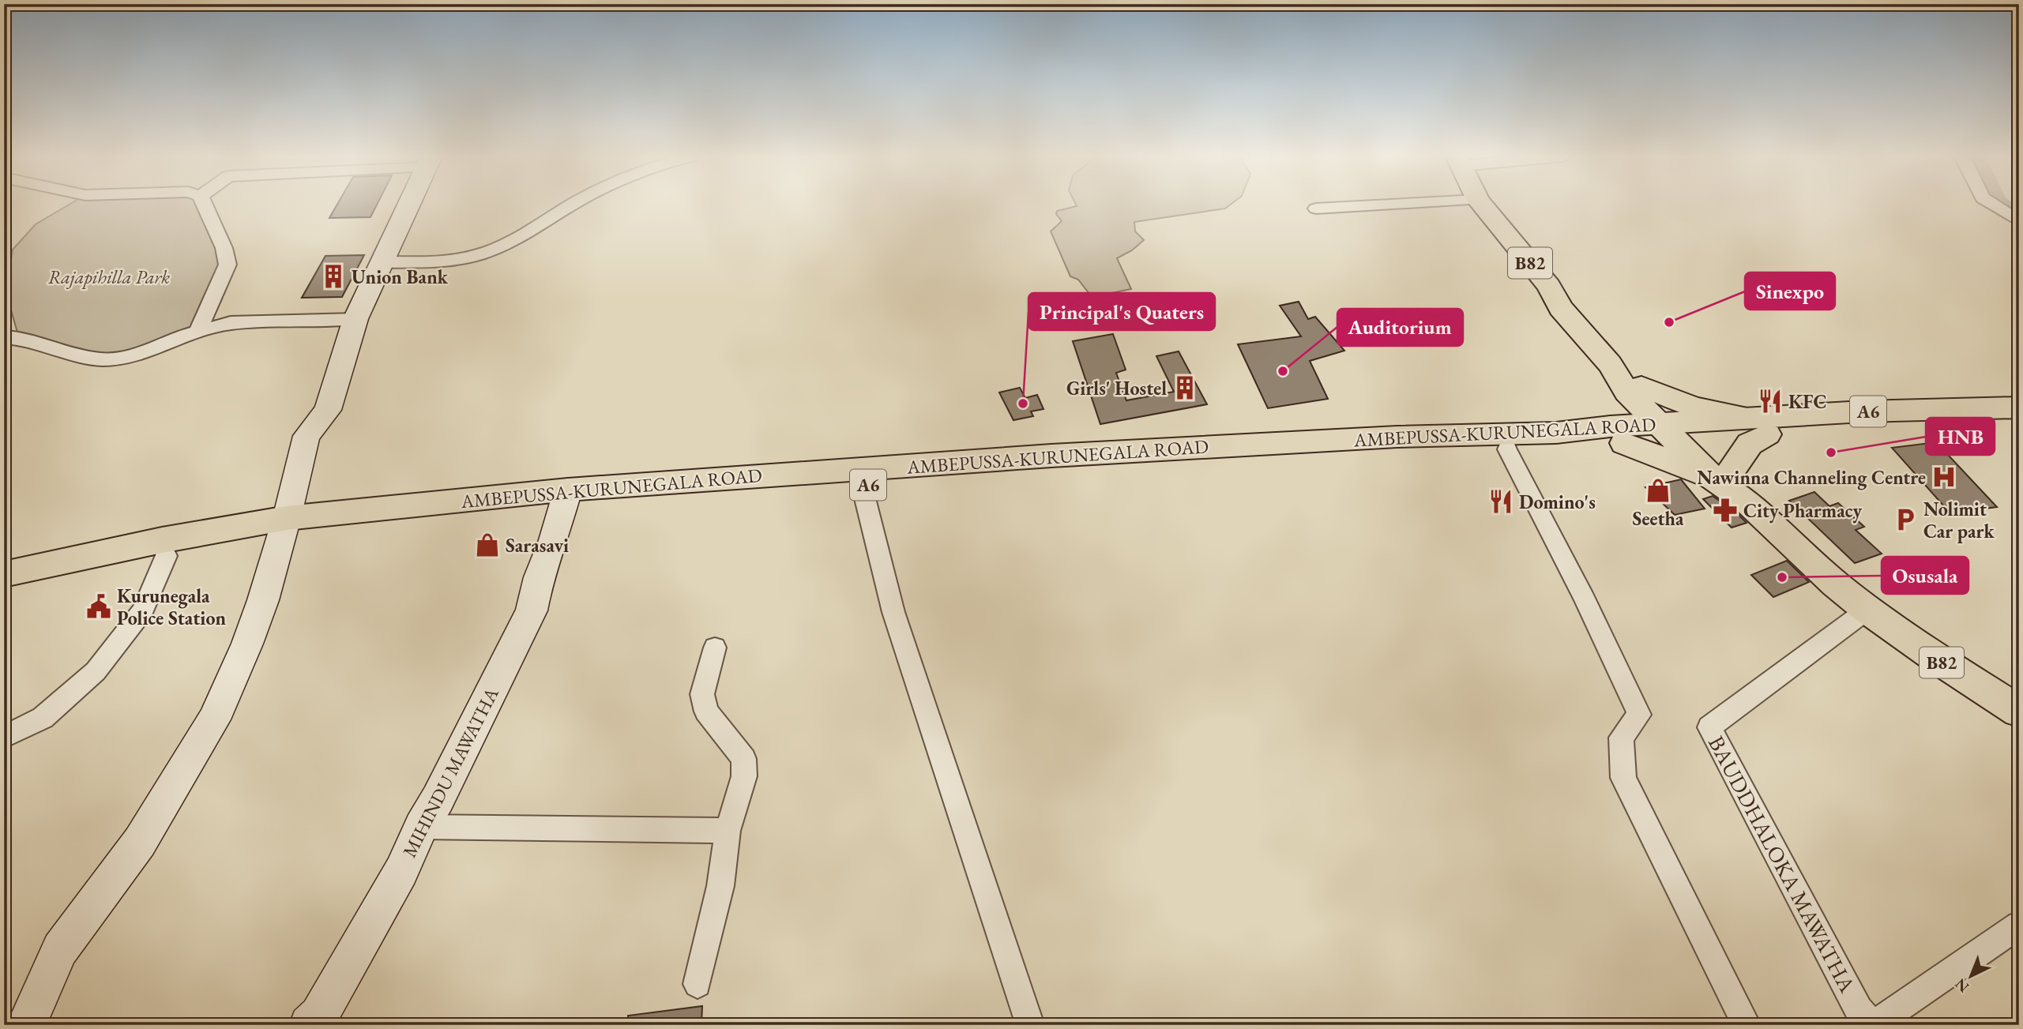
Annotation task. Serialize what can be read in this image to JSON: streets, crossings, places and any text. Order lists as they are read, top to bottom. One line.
{"streets":{"main road":["B82","A6","AMBEPUSSA-KURUNEGALA ROAD"],"street":["MIHINDU MAWATHA","BAUDDHALOKA MAWATHA"]},"crossings":[["B82","AMBEPUSSA-KURUNEGALA ROAD"],["B82","BAUDDHALOKA MAWATHA"],["AMBEPUSSA-KURUNEGALA ROAD","MIHINDU MAWATHA"]],"parks":["Rajapihilla Park"],"places":{"building":["Union Bank","Girls' Hostel"],"other":["Sinexpo","Auditorium","Principal's Quaters","HNB","Osusala"],"restaurant":["KFC","Domino's"],"hospital":["Nawinna Channeling Centre"],"shop":["Seetha","Sarasavi"],"pharmacy":["City Pharmacy"],"parking":["Nolimit Car park"],"public building":["Kurunegala Police Station"]},"north":"bottom left"}
